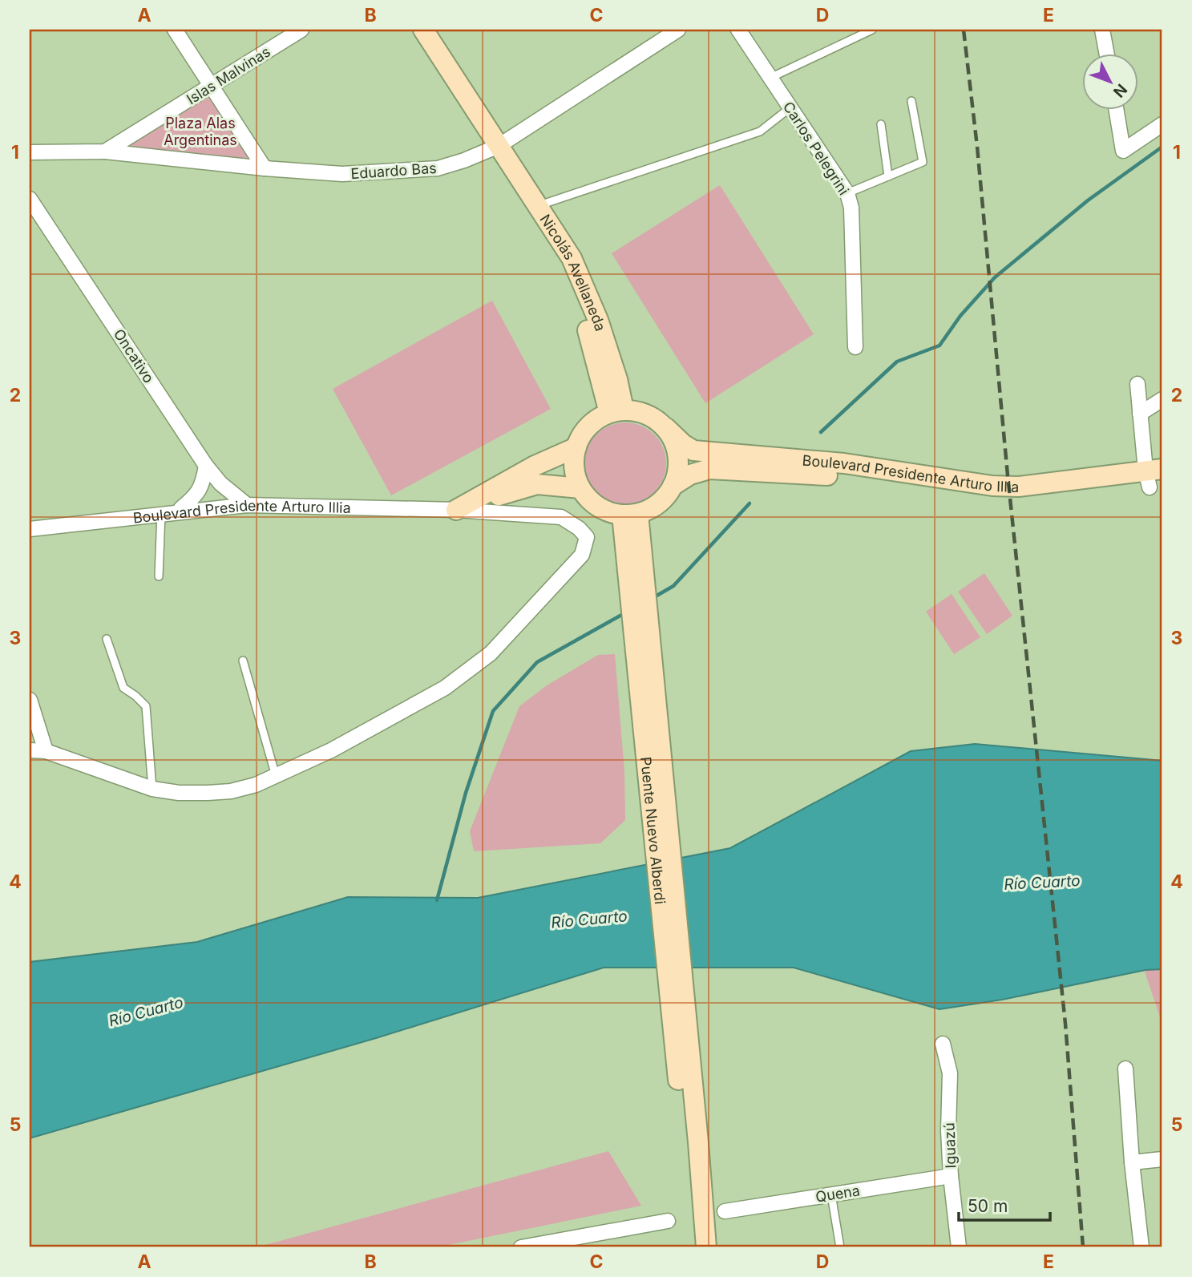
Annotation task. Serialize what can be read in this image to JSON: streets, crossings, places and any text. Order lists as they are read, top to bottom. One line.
{"streets":{"main road":["Nicolás Avellaneda","Boulevard Presidente Arturo Illia","Puente Nuevo Alberdi"],"street":["Islas Malvinas","Carlos Pelegrini","Eduardo Bas","Oncativo","Iguazú","Quena"]},"crossings":[["Islas Malvinas","Eduardo Bas"],["Eduardo Bas","Nicolás Avellaneda"],["Nicolás Avellaneda","Boulevard Presidente Arturo Illia"],["Nicolás Avellaneda","Puente Nuevo Alberdi"],["Oncativo","Boulevard Presidente Arturo Illia"],["Boulevard Presidente Arturo Illia","Puente Nuevo Alberdi"],["Iguazú","Quena"]],"water":["Río Cuarto"],"parks":["Plaza Alas Argentinas"],"scale_bar":"50 m","north":"bottom right","grid":{"columns":["A","B","C","D","E"],"rows":["1","2","3","4","5"]}}
